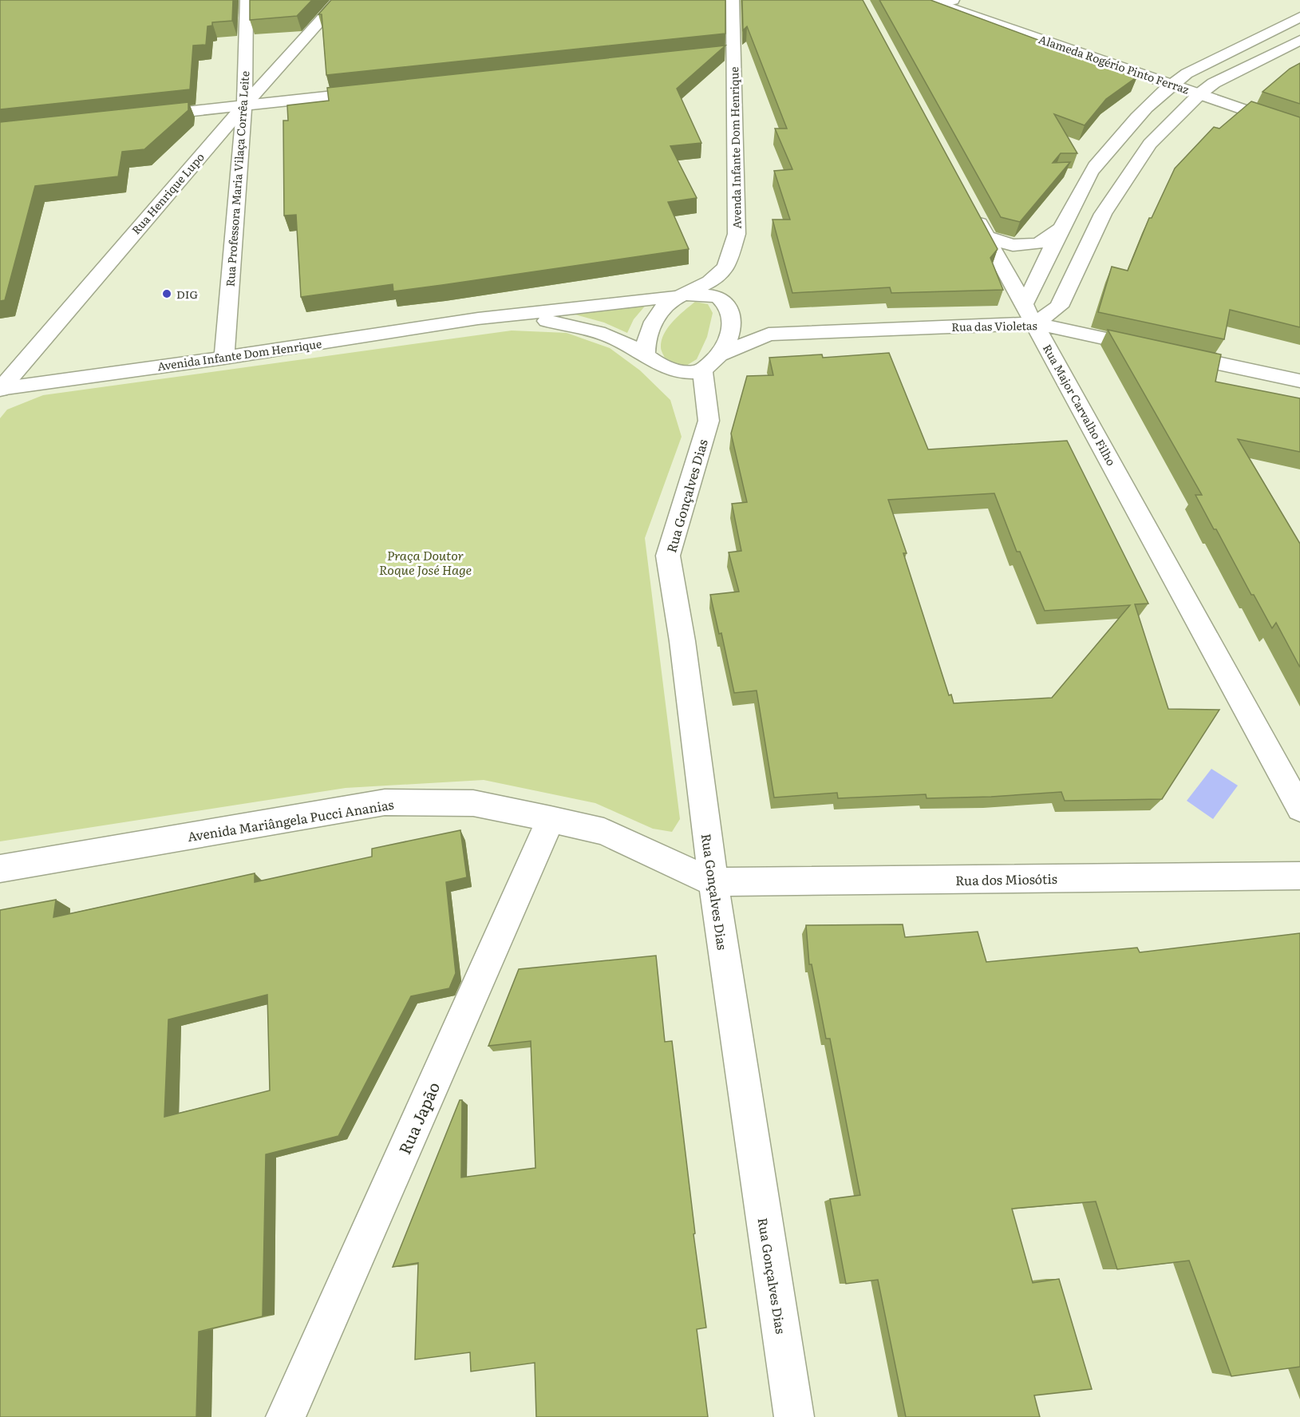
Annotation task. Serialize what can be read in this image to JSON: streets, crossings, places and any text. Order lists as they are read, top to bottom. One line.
{"streets":{"street":["Alameda Rogério Pinto Ferraz","Avenda Infante Dom Henrique","Rua Professora Maria Vilaça Corrêa Leite","Rua Henrique Lupo","Rua das Violetas","Avenida Infante Dom Henrique","Rua Major Carvalho Filho","Rua Gonçalves Dias","Avenida Mariângela Pucci Ananias","Rua dos Miosótis","Rua Japão"]},"crossings":[["Avenda Infante Dom Henrique","Rua das Violetas"],["Avenda Infante Dom Henrique","Avenida Infante Dom Henrique"],["Avenda Infante Dom Henrique","Rua Gonçalves Dias"],["Rua Professora Maria Vilaça Corrêa Leite","Rua Henrique Lupo"],["Rua Professora Maria Vilaça Corrêa Leite","Avenida Infante Dom Henrique"],["Rua Henrique Lupo","Avenida Infante Dom Henrique"],["Rua das Violetas","Avenida Infante Dom Henrique"],["Rua das Violetas","Rua Major Carvalho Filho"],["Rua das Violetas","Rua Gonçalves Dias"],["Avenida Infante Dom Henrique","Rua Gonçalves Dias"],["Rua Gonçalves Dias","Avenida Mariângela Pucci Ananias"],["Rua Gonçalves Dias","Rua dos Miosótis"],["Avenida Mariângela Pucci Ananias","Rua dos Miosótis"],["Avenida Mariângela Pucci Ananias","Rua Japão"]],"parks":["Praça Doutor Roque José Hage"],"places":["DIG"]}
